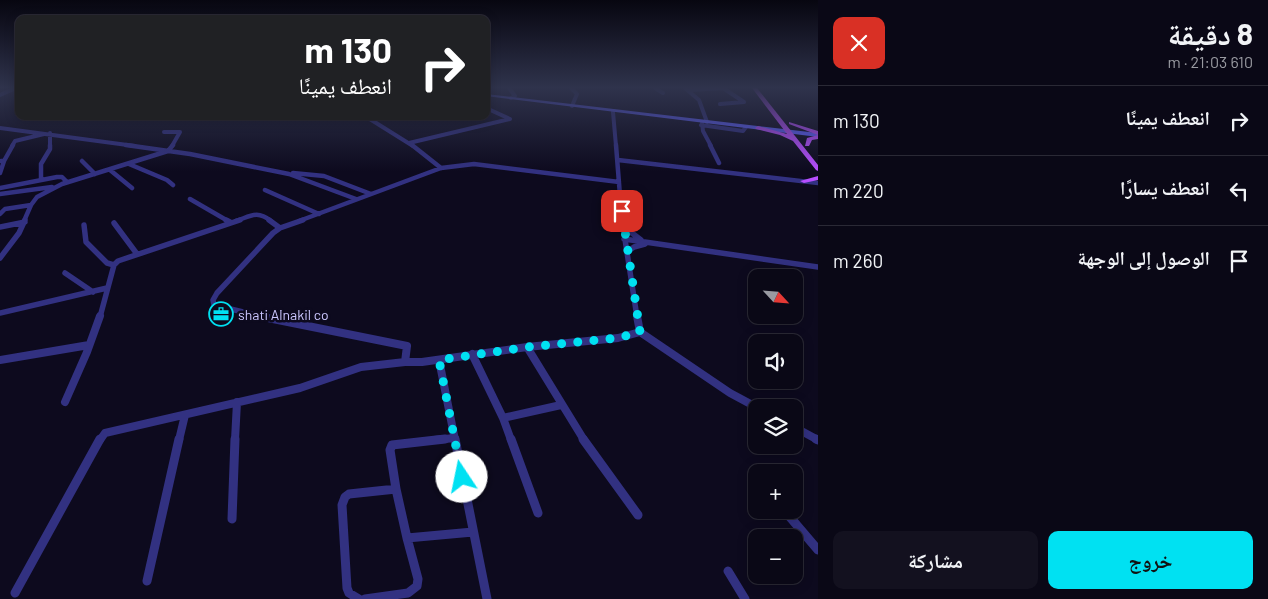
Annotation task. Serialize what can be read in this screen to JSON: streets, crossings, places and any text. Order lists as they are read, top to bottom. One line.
{"places":{"office":["shati Alnakil co"]},"north":"bottom right","page":{"heading":["8 دقيقة","610 m · 21:03"],"turn":["130 m","انعطف يمينًا"],"list":[{"name":"انعطف يمينًا","value":"130 m"},{"name":"انعطف يسارًا","value":"220 m"},{"name":"الوصول إلى الوجهة","value":"260 m"}],"map_buttons":["+","−"],"buttons":["خروج","مشاركة"]}}
